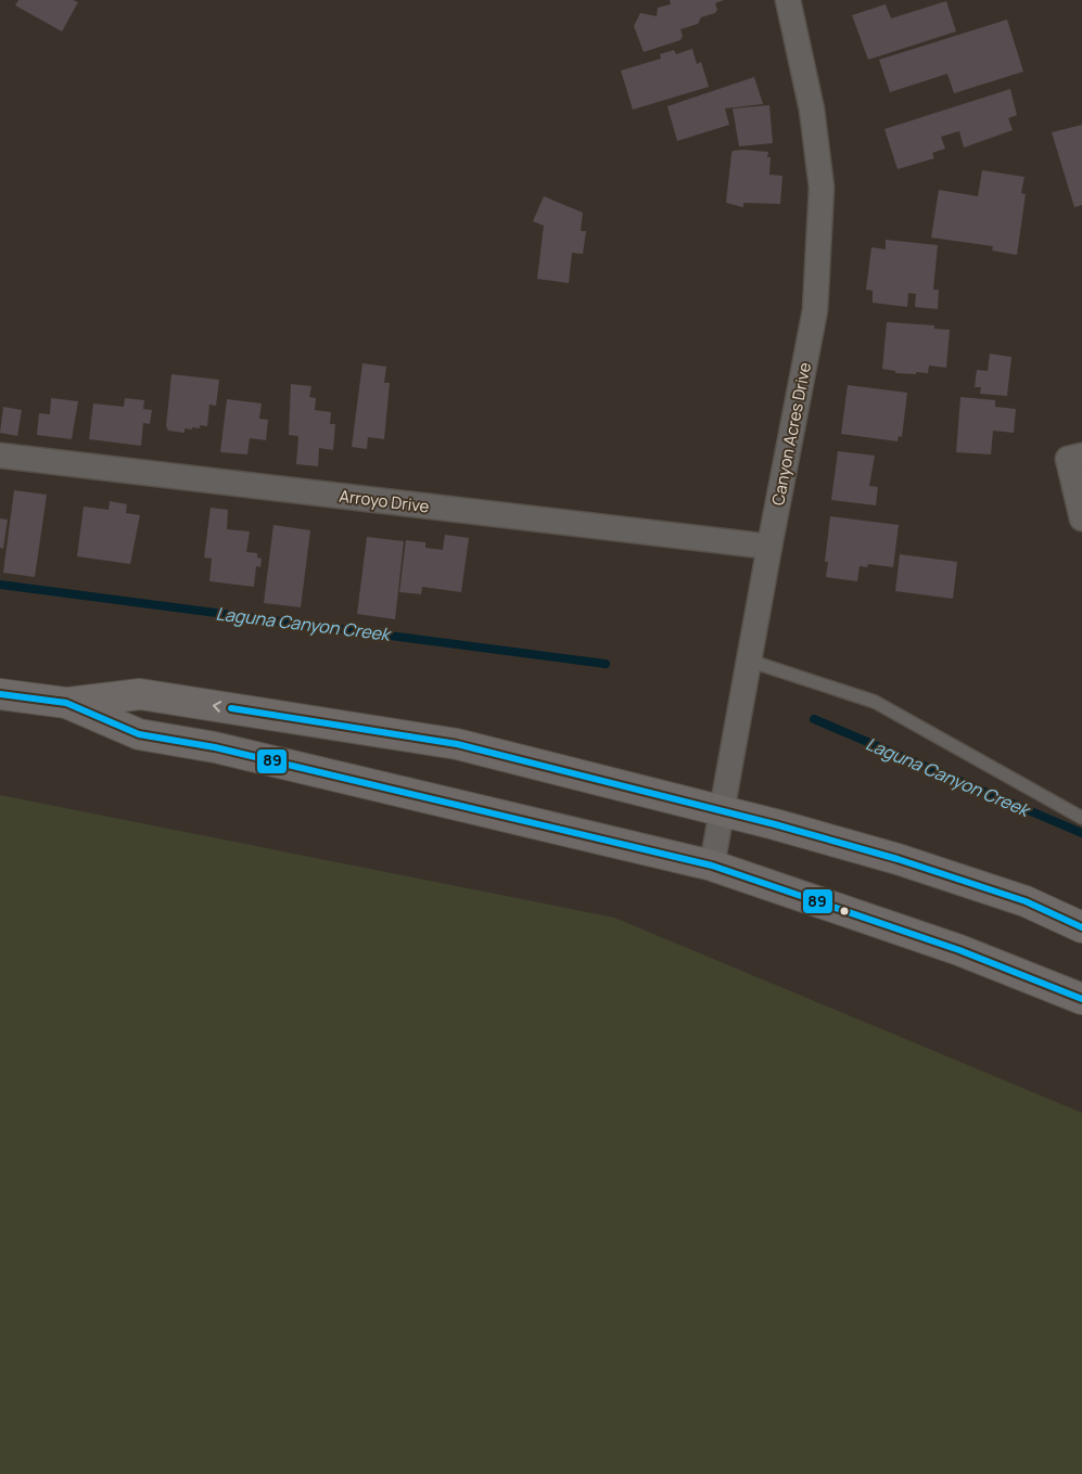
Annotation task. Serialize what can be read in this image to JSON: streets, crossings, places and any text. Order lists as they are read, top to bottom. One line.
{"streets":{"street":["Canyon Acres Drive","Arroyo Drive"]},"crossings":[["Canyon Acres Drive","Arroyo Drive"]],"water":["Laguna Canyon Creek"],"lines":["transit line 89"]}
